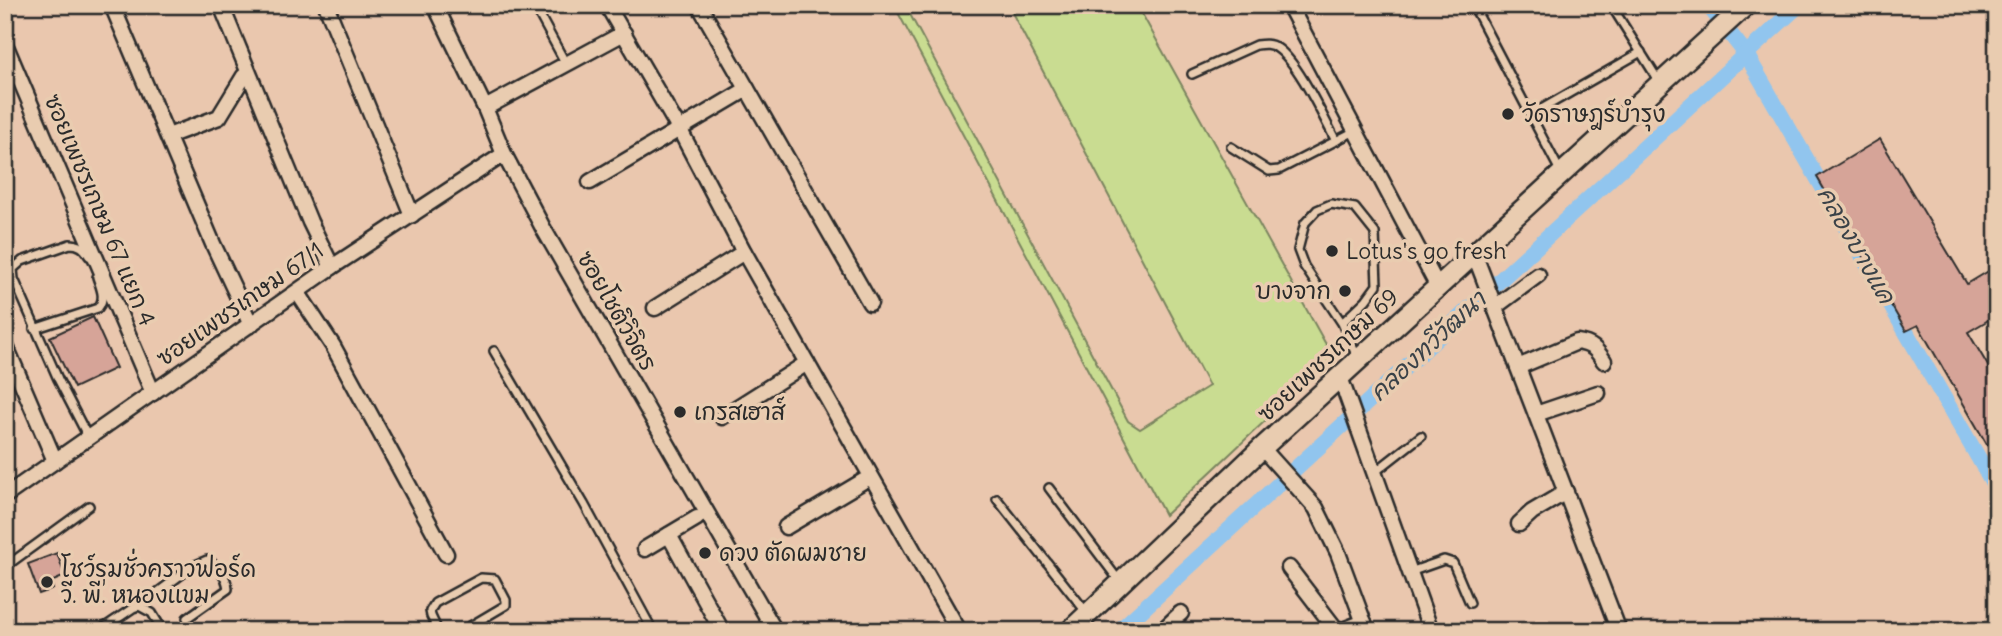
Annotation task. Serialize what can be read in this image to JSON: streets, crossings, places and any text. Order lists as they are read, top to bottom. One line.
{"streets":{"main road":["ซอยเพชรเกษม 69"],"street":["ซอยเพชรเกษม 67 แยก 4","ซอยเพชรเกษม 67/1","ซอยโชติวิจิตร"]},"crossings":[["ซอยเพชรเกษม 67 แยก 4","ซอยเพชรเกษม 67/1"],["ซอยเพชรเกษม 67/1","ซอยโชติวิจิตร"]],"water":["คลองบางแค","คลองทวีวัฒนา"],"places":["วัดราษฎร์บำรุง","Lotus's go fresh","บางจาก","เกรสเฮาส์","ดวง ตัดผมชาย","โชว์รูมชั่วคราวฟอร์ด วี. พี. หนองแขม"]}
